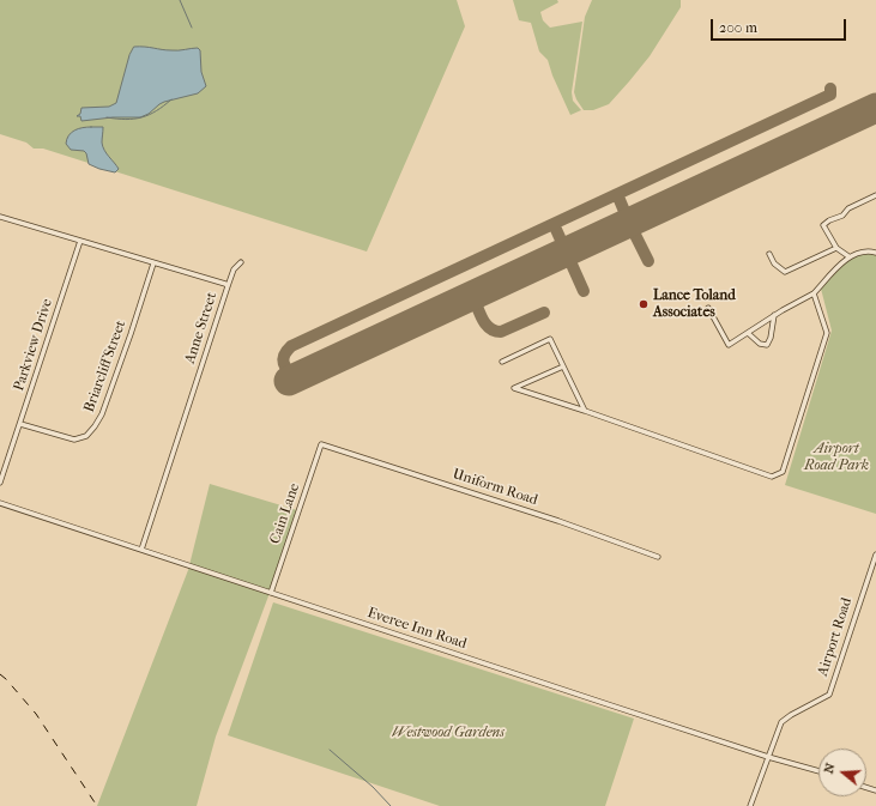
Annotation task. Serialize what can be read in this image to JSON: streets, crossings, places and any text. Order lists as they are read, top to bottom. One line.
{"streets":{"street":["Anne Street","Parkview Drive","Briarcliff Street","Uniform Road","Cain Lane","Everee Inn Road","Airport Road"]},"crossings":[["Anne Street","Parkview Drive"],["Anne Street","Briarcliff Street"],["Anne Street","Everee Inn Road"],["Parkview Drive","Briarcliff Street"],["Uniform Road","Cain Lane"],["Cain Lane","Everee Inn Road"],["Everee Inn Road","Airport Road"]],"parks":["Airport Road Park","Westwood Gardens"],"places":["Lance Toland Associates"],"scale_bar":"200 m","north":"left"}
